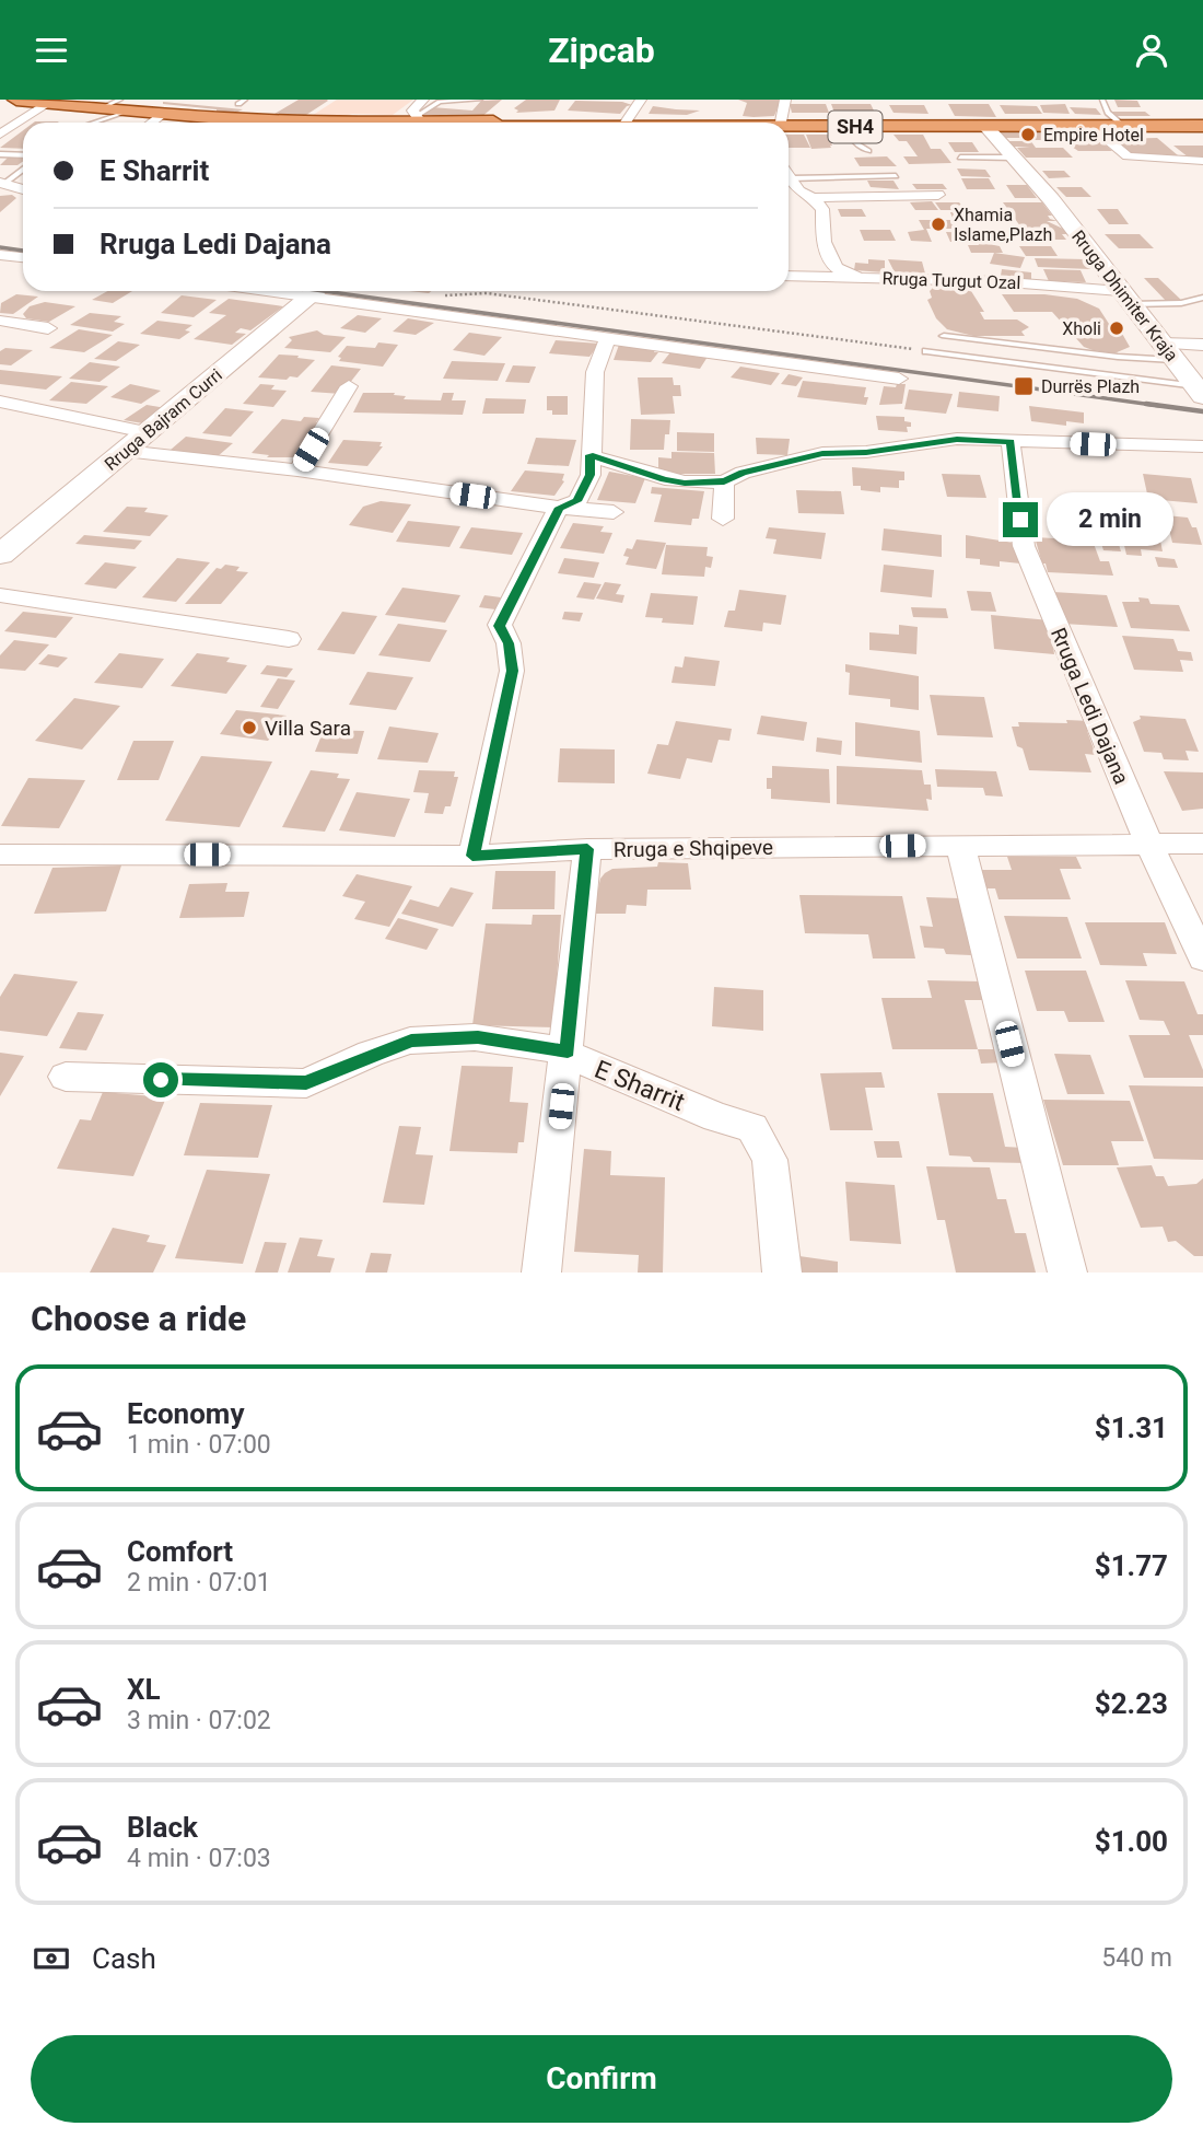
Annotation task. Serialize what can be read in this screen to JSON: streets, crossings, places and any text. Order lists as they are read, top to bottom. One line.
{"streets":{"main road":["SH4"],"street":["Rruga Turgut Ozal","Rruga Dhimiter Kraja","Rruga Bajram Curri","Rruga Ledi Dajana","Rruga e Shqipeve","E Sharrit"]},"crossings":[["SH4","Rruga Dhimiter Kraja"],["Rruga Turgut Ozal","Rruga Dhimiter Kraja"],["Rruga Ledi Dajana","Rruga e Shqipeve"]],"places":{"other":["Empire Hotel","Xhamia Islame,Plazh","Xholi","Villa Sara"],"transit":["Durrës Plazh"]},"page":{"header":"Zipcab","banner":["E Sharrit","Rruga Ledi Dajana"],"bubble":"2 min","heading":"Choose a ride","list":[{"name":"Economy","note":"1 min · 07:00","value":"$1.31"},{"name":"Comfort","note":"2 min · 07:01","value":"$1.77"},{"name":"XL","note":"3 min · 07:02","value":"$2.23"},{"name":"Black","note":"4 min · 07:03","value":"$1.00"}],"pay":["Cash","540 m"],"buttons":"Confirm"}}
